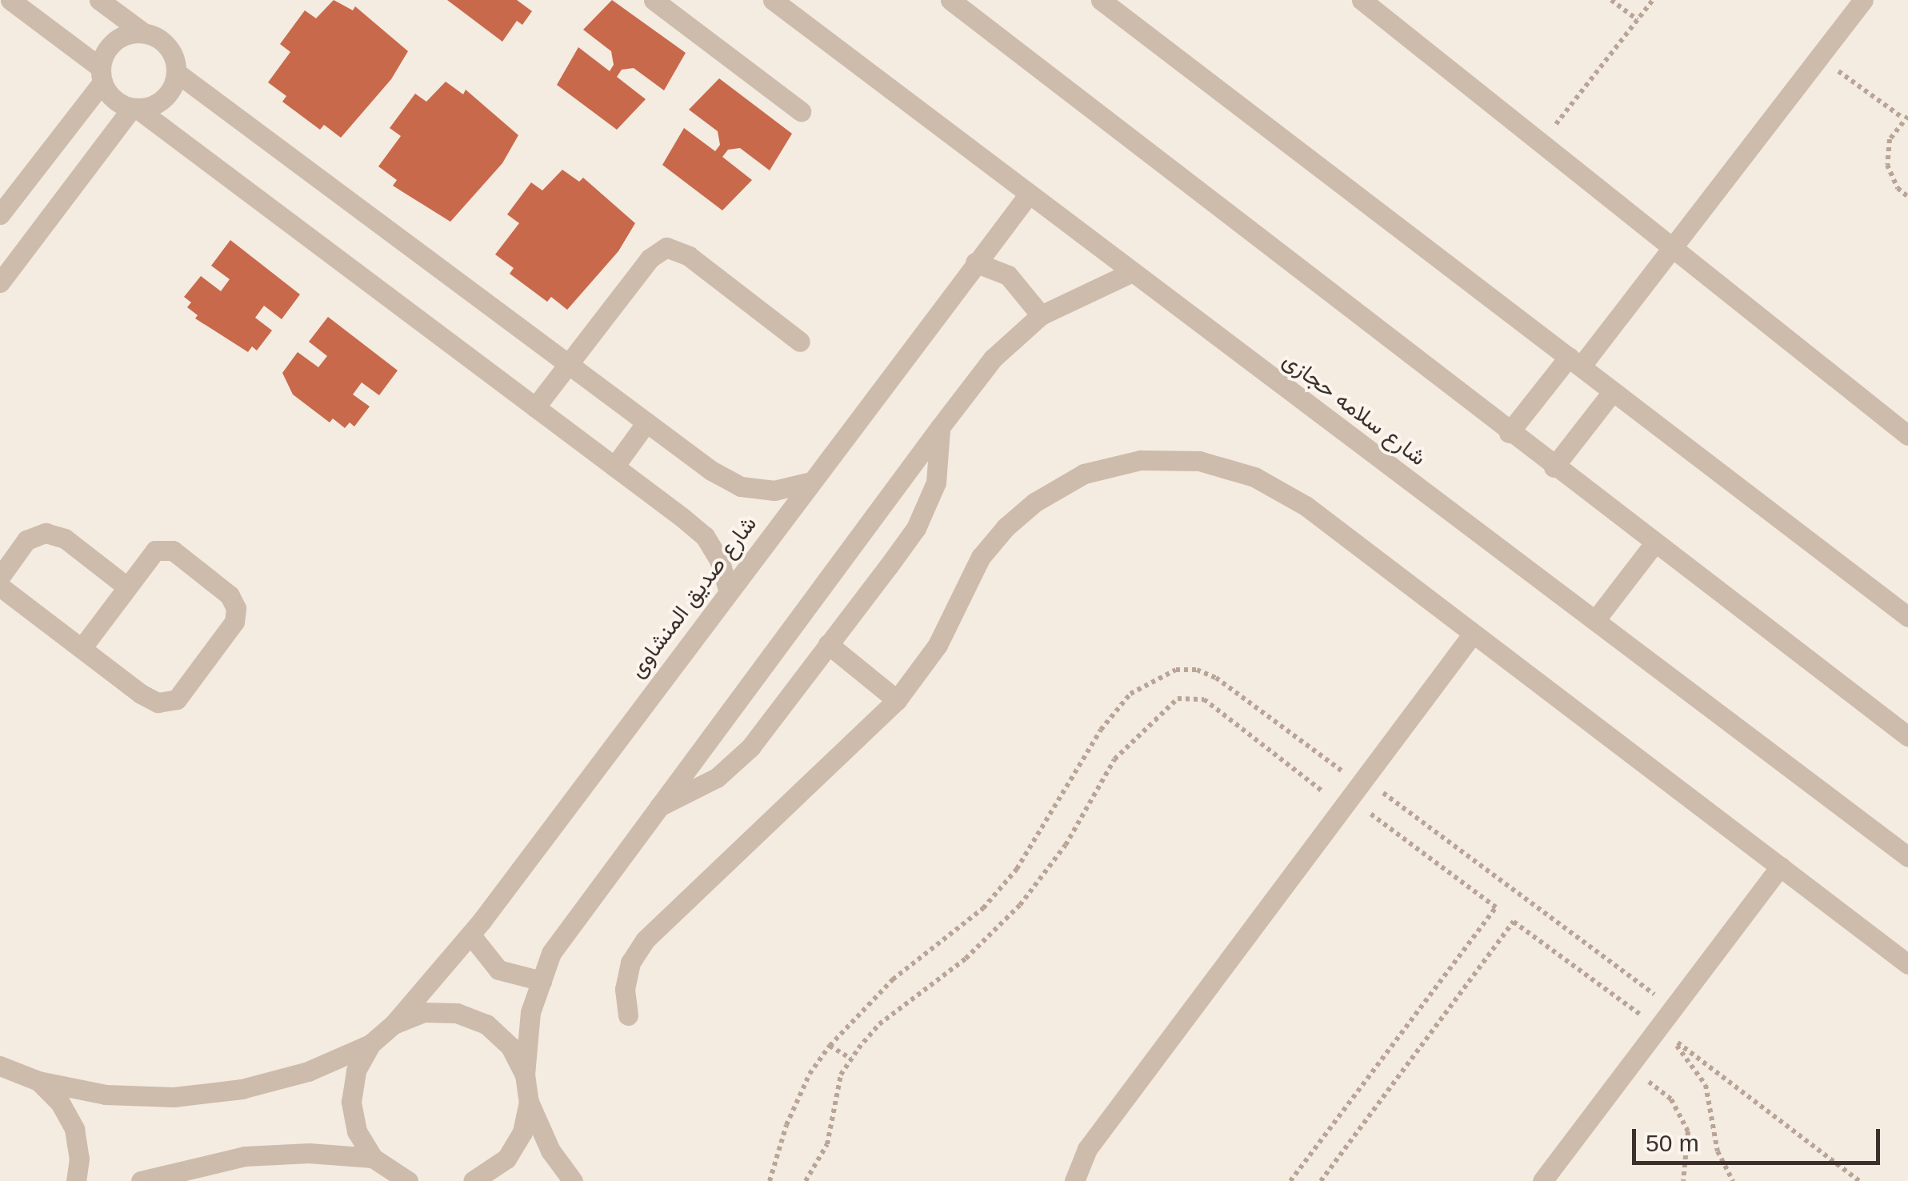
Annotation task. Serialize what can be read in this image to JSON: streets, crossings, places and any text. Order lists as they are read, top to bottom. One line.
{"streets":{"street":["شارع سلامه حجازى","شارع صديق المنشاوى"]},"crossings":[["شارع سلامه حجازى","شارع صديق المنشاوى"]],"scale_bar":"50 m"}
